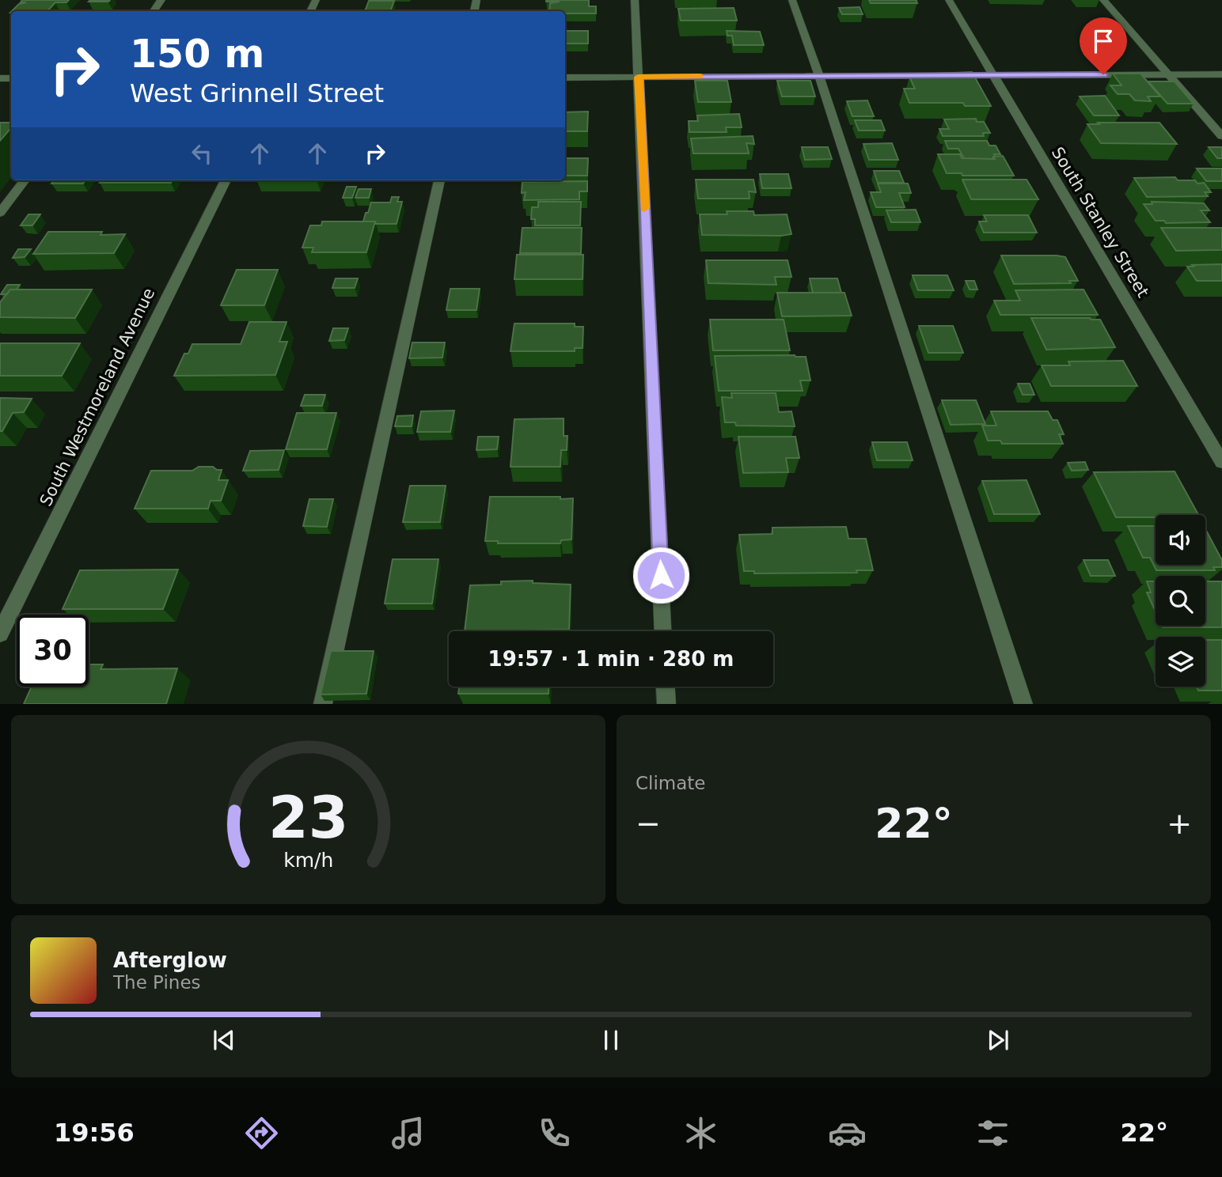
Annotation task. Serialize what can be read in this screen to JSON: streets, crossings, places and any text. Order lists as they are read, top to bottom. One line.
{"streets":{"street":["South Stanley Street","South Westmoreland Avenue"]},"page":{"turn":["150 m","West Grinnell Street"],"limit":"30","trip":"19:57 · 1 min · 280 m","tile":"Climate","heat":["−","22°","+"],"song":["Afterglow","The Pines"],"tabs":["19:56","22°"],"gauge":["23","km/h"]}}
